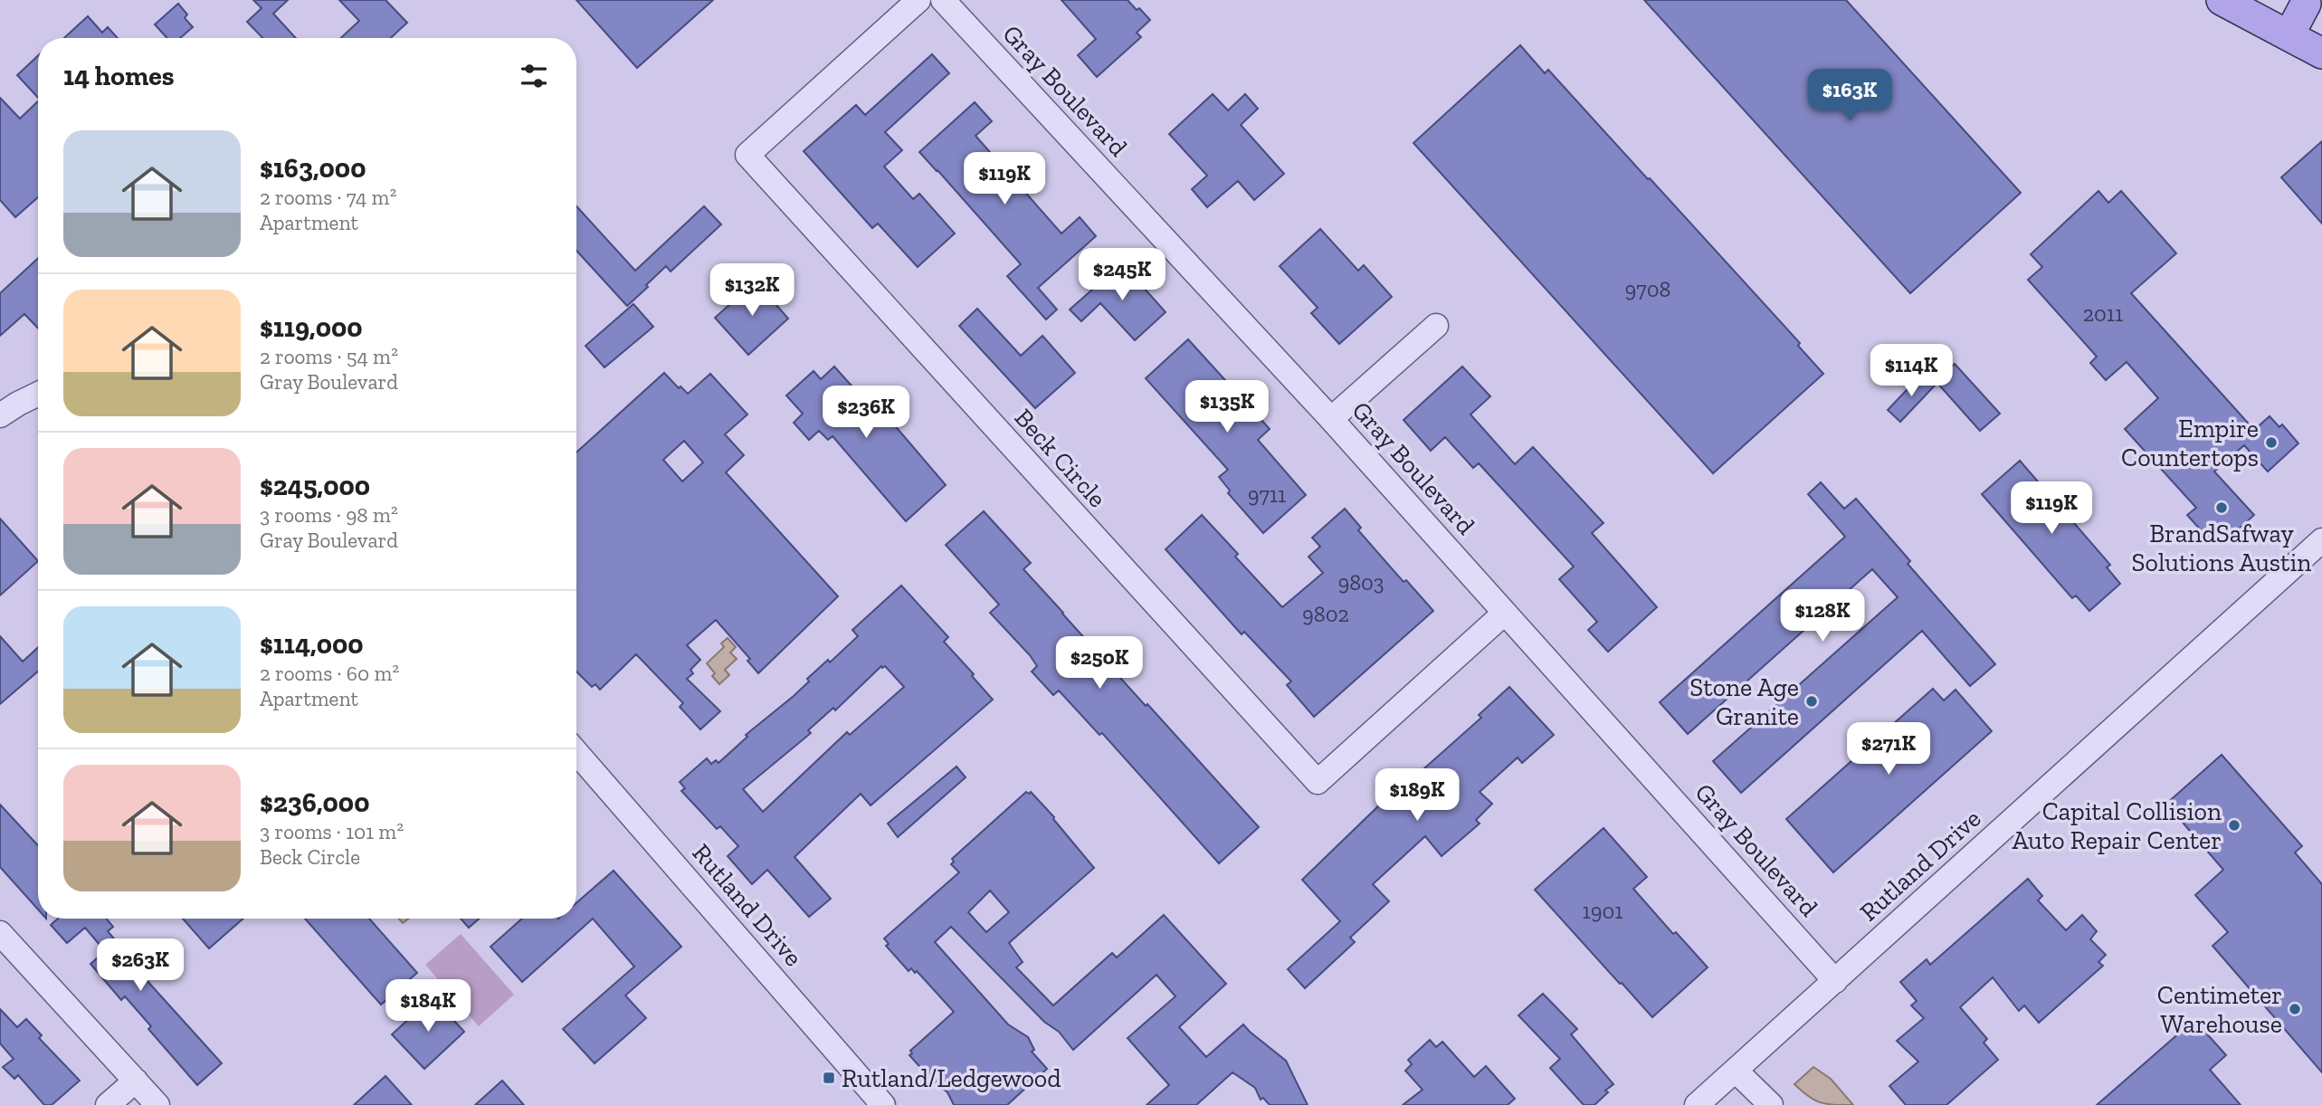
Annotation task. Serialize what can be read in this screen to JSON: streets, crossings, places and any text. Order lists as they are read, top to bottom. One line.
{"streets":{"street":["Gray Boulevard","Beck Circle","Rutland Drive"]},"crossings":[["Gray Boulevard","Beck Circle"],["Gray Boulevard","Rutland Drive"]],"places":{"other":["Empire Countertops","BrandSafway Solutions Austin","Stone Age Granite","Capital Collision Auto Repair Center","Centimeter Warehouse"],"transit":["Rutland/Ledgewood"]},"house_numbers":["9708","2011","9711","9803","9802","1901"],"page":{"heading":"14 homes","price":["$163K","$119K","$245K","$132K","$114K","$135K","$236K","$119K","$128K","$250K","$271K","$189K","$263K","$184K"],"list":[{"name":"$163,000","note":"2 rooms · 74 m² · Apartment"},{"name":"$119,000","note":"2 rooms · 54 m² · Gray Boulevard"},{"name":"$245,000","note":"3 rooms · 98 m² · Gray Boulevard"},{"name":"$114,000","note":"2 rooms · 60 m² · Apartment"},{"name":"$236,000","note":"3 rooms · 101 m² · Beck Circle"}]}}
